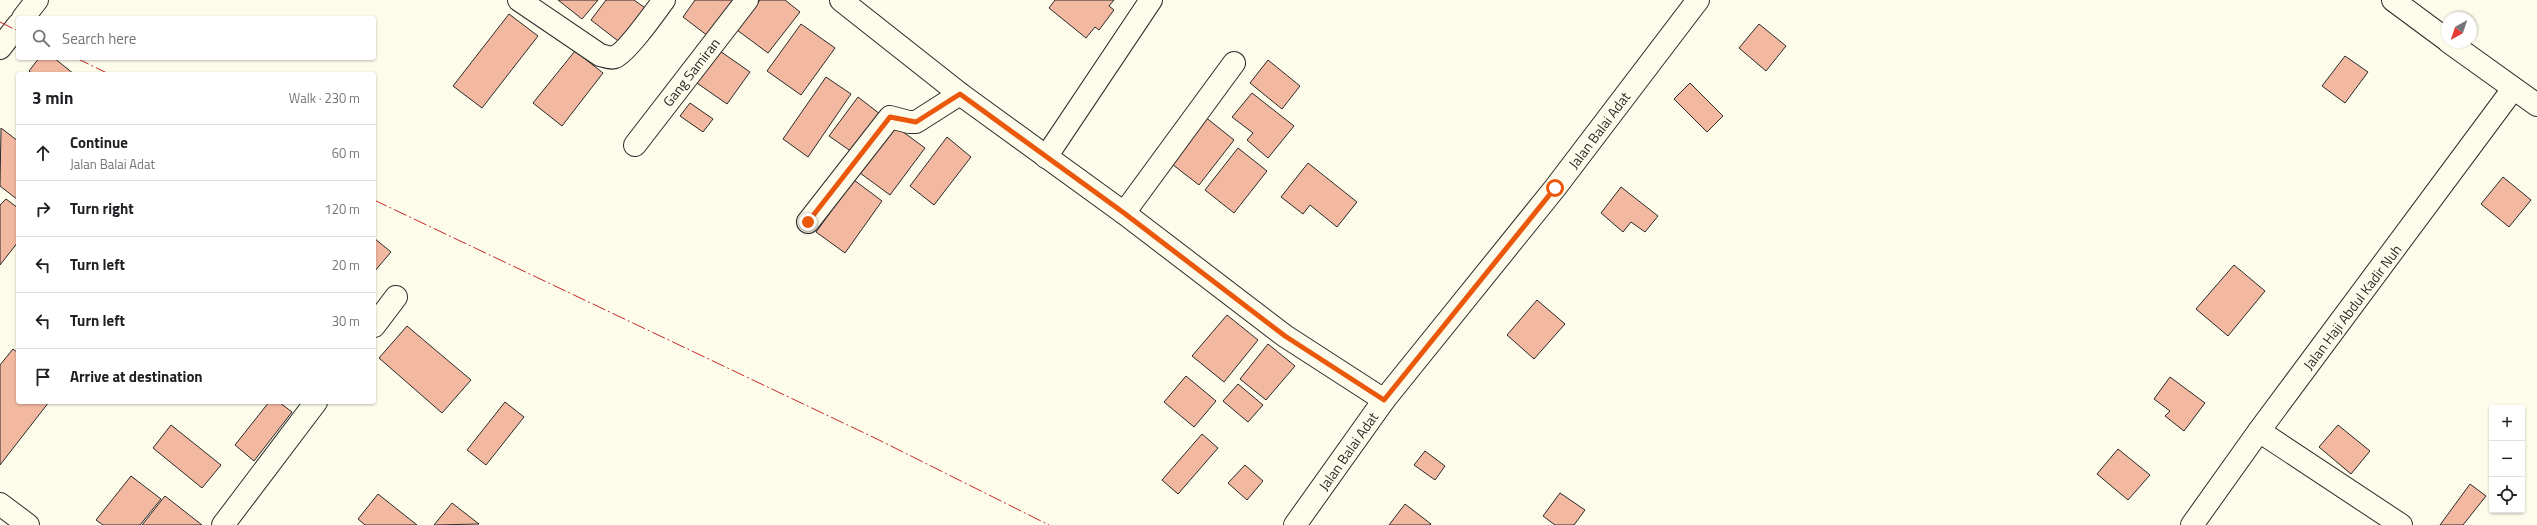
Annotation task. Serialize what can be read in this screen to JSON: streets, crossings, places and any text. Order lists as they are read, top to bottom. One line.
{"streets":{"street":["Gang Samiran","Jalan Balai Adat","Jalan Haji Abdul Kadir Nuh"]},"north":"bottom left","page":{"search":"Search here","heading":["3 min","Walk · 230 m"],"list":[["Continue","Jalan Balai Adat","60 m"],["Turn right","120 m"],["Turn left","20 m"],["Turn left","30 m"],"Arrive at destination"],"map_buttons":["+","−"]}}
